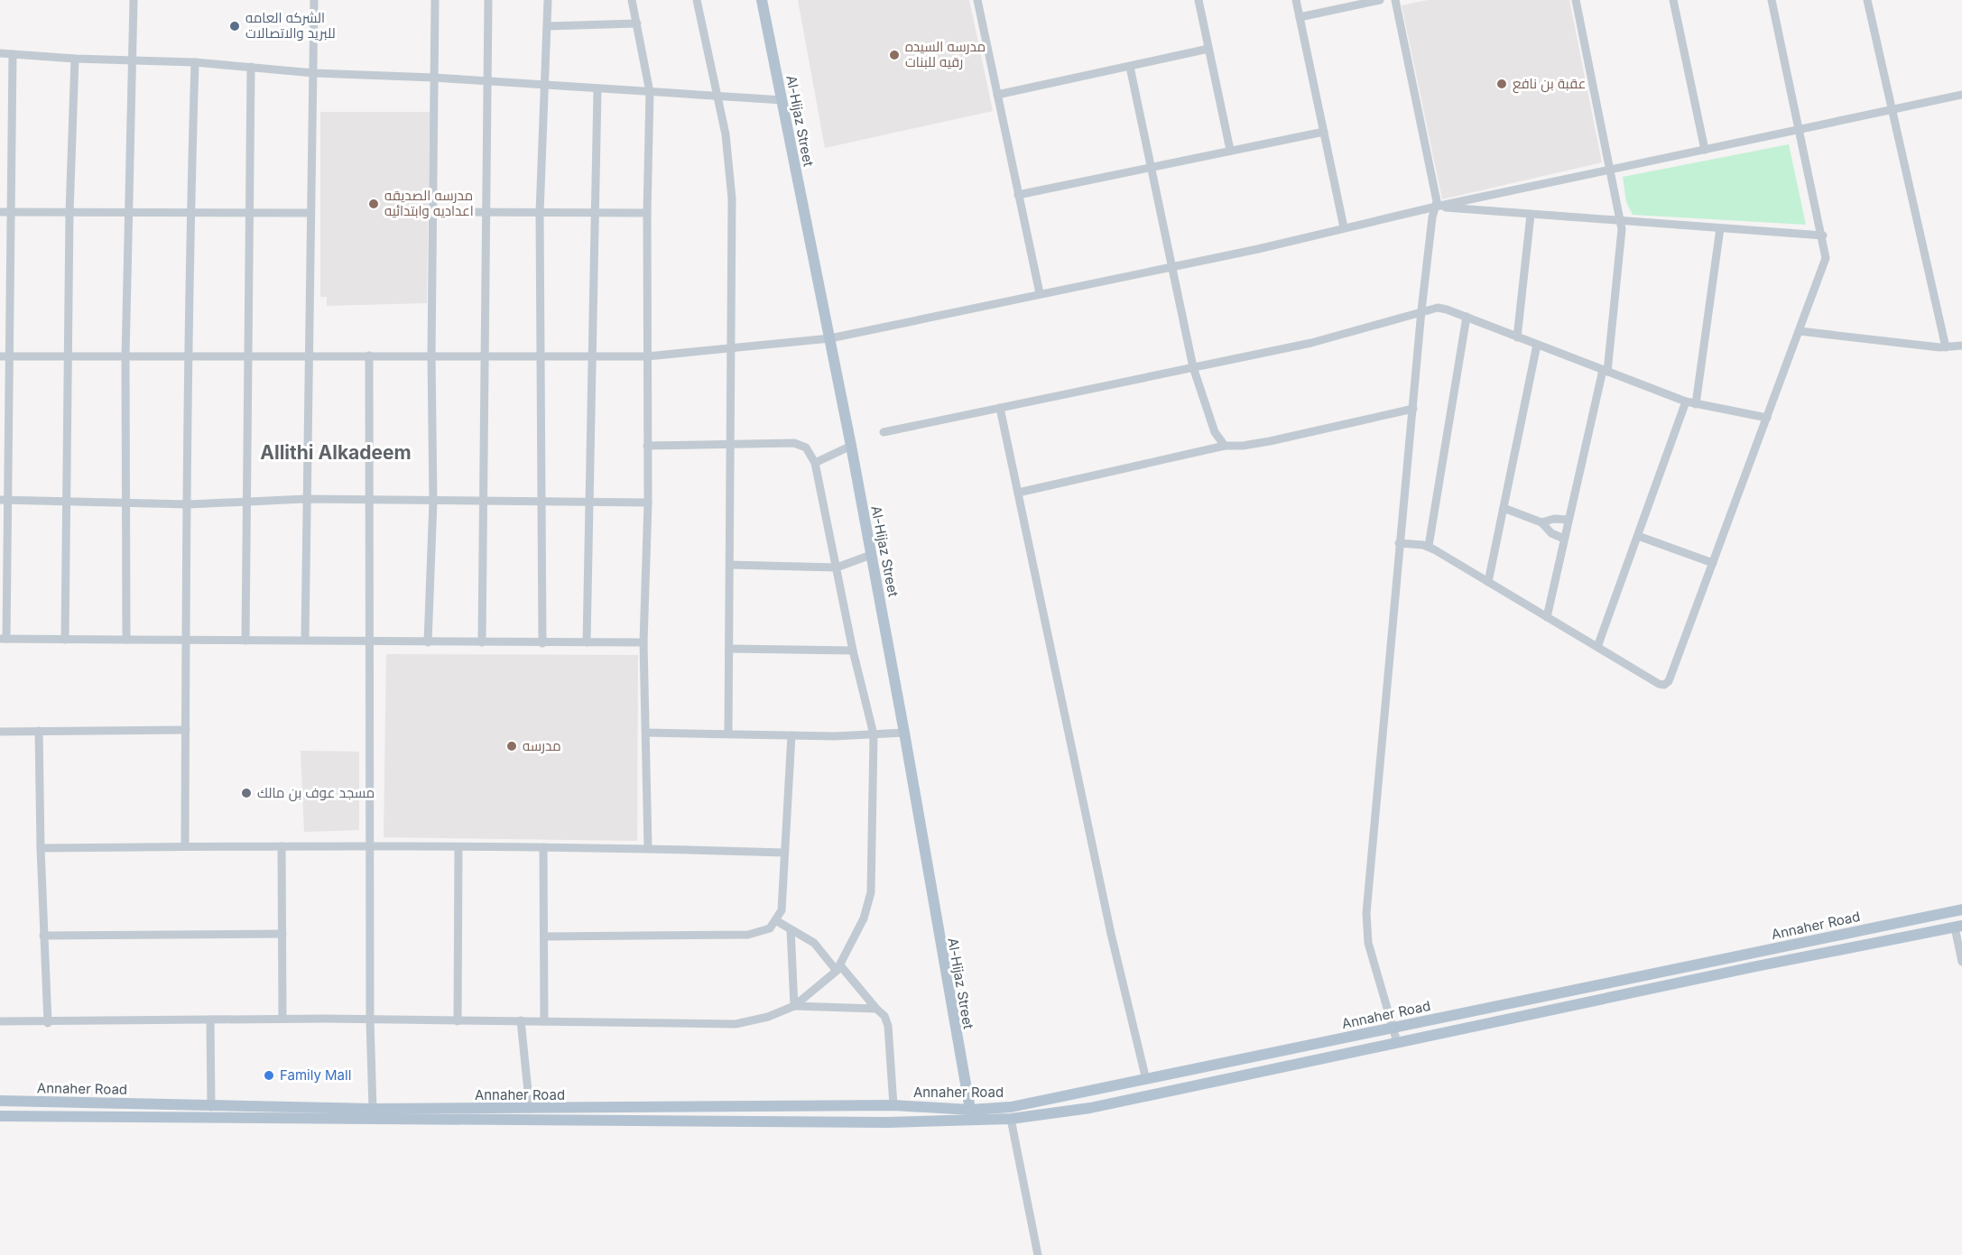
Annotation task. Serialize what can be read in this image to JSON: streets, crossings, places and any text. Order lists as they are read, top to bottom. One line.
{"streets":{"main road":["Al-Hijaz Street","Annaher Road"]},"crossings":[["Al-Hijaz Street","Annaher Road"]],"districts":["Allithi Alkadeem"],"places":["الشركه العامه للبريد والاتصالات","مدرسه السيده رقيه للبنات","عقبة بن نافع","مدرسه الصديقه اعداديه وابتدائيه","مدرسه","مسجد عوف بن مالك","Family Mall"]}
